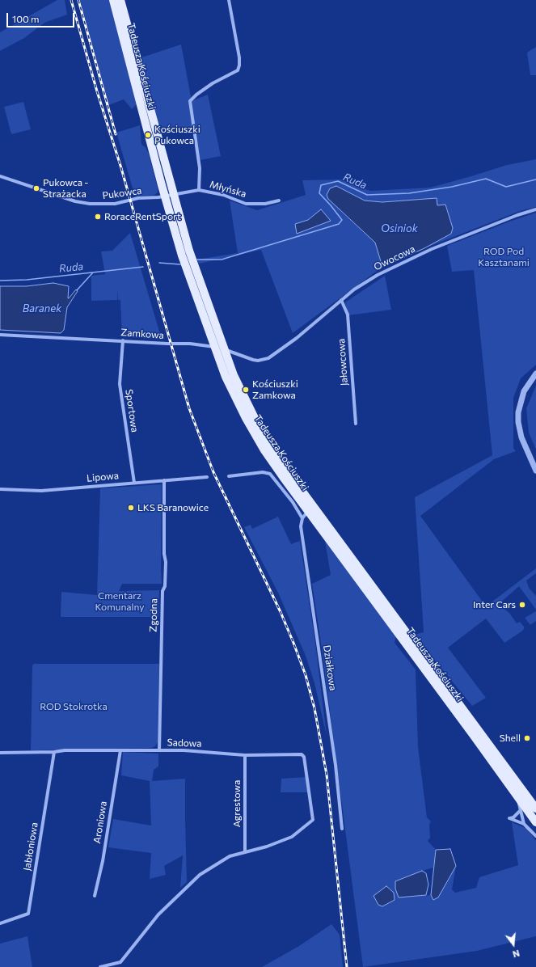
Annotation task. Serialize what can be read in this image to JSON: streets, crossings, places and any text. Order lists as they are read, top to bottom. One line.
{"streets":{"main road":["Tadeusza Kościuszki"],"street":["Młyńska","Pukowca","Owocowa","Zamkowa","Jałowcowa","Sportowa","Lipowa","Zgodna","Działkowa","Sadowa","Agrestowa","Aroniowa","Jabłoniowa"]},"crossings":[["Tadeusza Kościuszki","Młyńska"],["Tadeusza Kościuszki","Pukowca"],["Tadeusza Kościuszki","Zamkowa"],["Młyńska","Pukowca"],["Owocowa","Zamkowa"],["Owocowa","Jałowcowa"],["Zamkowa","Sportowa"],["Sportowa","Lipowa"],["Lipowa","Zgodna"],["Zgodna","Sadowa"],["Sadowa","Agrestowa"],["Sadowa","Aroniowa"],["Sadowa","Jabłoniowa"]],"water":["Ruda","Osiniok","Baranek"],"parks":["ROD Pod Kasztanami","Cmentarz Komunalny","ROD Stokrotka"],"places":["Kościuszki Pukowca","Pukowca - Strażacka","RoraceRentSport","Kościuszki Zamkowa","LKS Baranowice","Inter Cars","Shell"],"scale_bar":"100 m","north":"bottom"}
